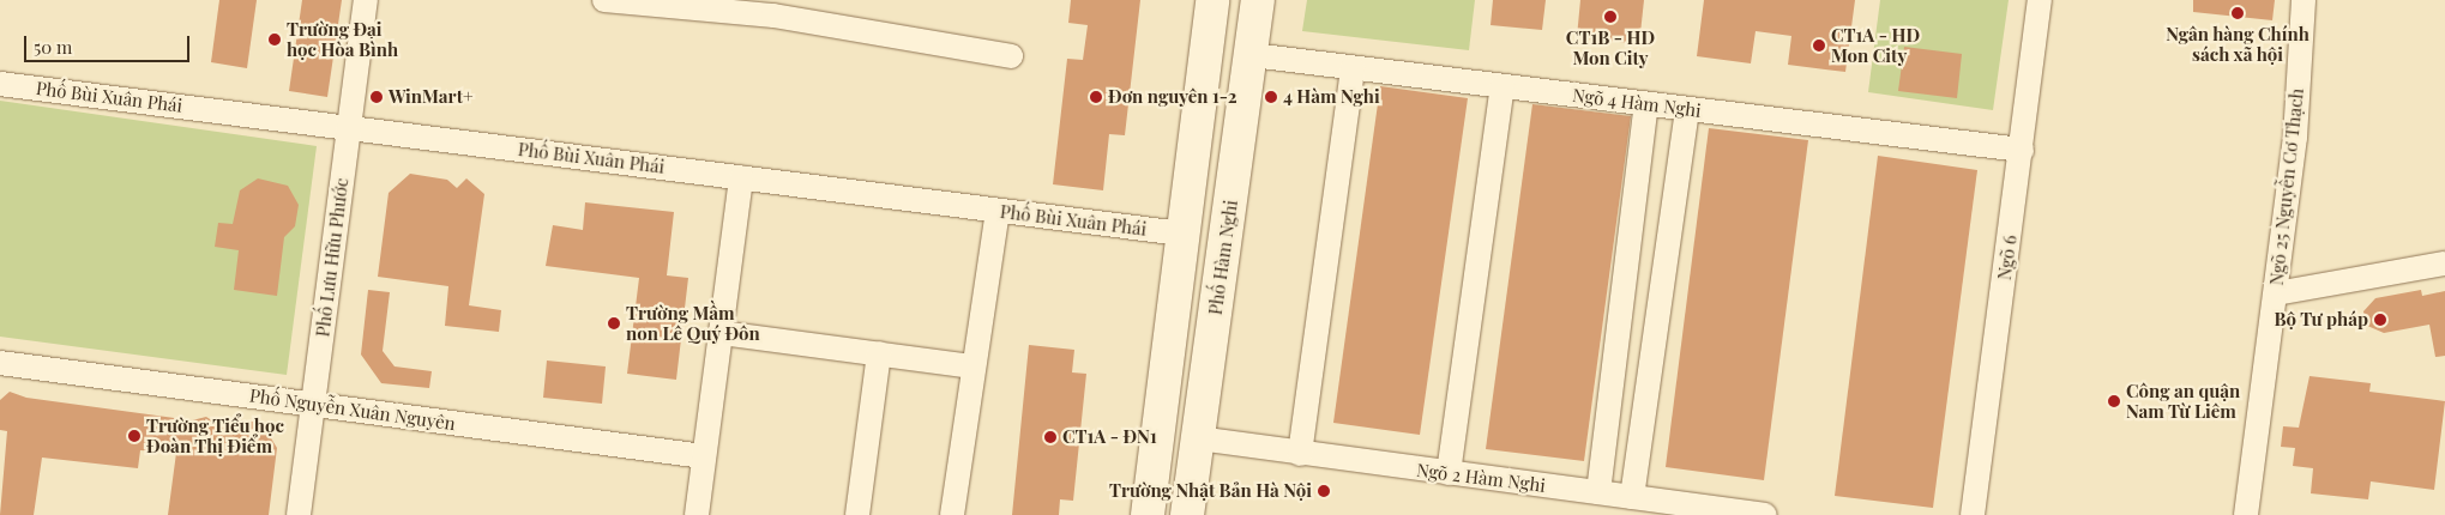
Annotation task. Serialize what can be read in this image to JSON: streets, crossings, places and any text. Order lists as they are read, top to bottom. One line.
{"streets":{"main road":["Phố Hàm Nghi"],"street":["Phố Bùi Xuân Phái","Ngõ 4 Hàm Nghi","Ngõ 25 Nguyễn Cơ Thạch","Phố Lưu Hữu Phước","Ngõ 6","Phố Nguyễn Xuân Nguyên","Ngõ 2 Hàm Nghi"]},"crossings":[["Phố Bùi Xuân Phái","Phố Lưu Hữu Phước"],["Ngõ 4 Hàm Nghi","Phố Hàm Nghi"],["Ngõ 4 Hàm Nghi","Ngõ 6"],["Phố Lưu Hữu Phước","Phố Nguyễn Xuân Nguyên"],["Phố Hàm Nghi","Ngõ 2 Hàm Nghi"]],"places":["Ngân hàng Chính sách xã hội","CT1B - HD Mon City","Trường Đại học Hòa Bình","CT1A - HD Mon City","WinMart+","Đơn nguyên 1-2","4 Hàm Nghi","Bộ Tư pháp","Trường Mầm non Lê Quý Đôn","Công an quận Nam Từ Liêm","Trường Tiểu học Đoàn Thị Điểm","CT1A - ĐN1","Trường Nhật Bản Hà Nội"],"scale_bar":"50 m"}
